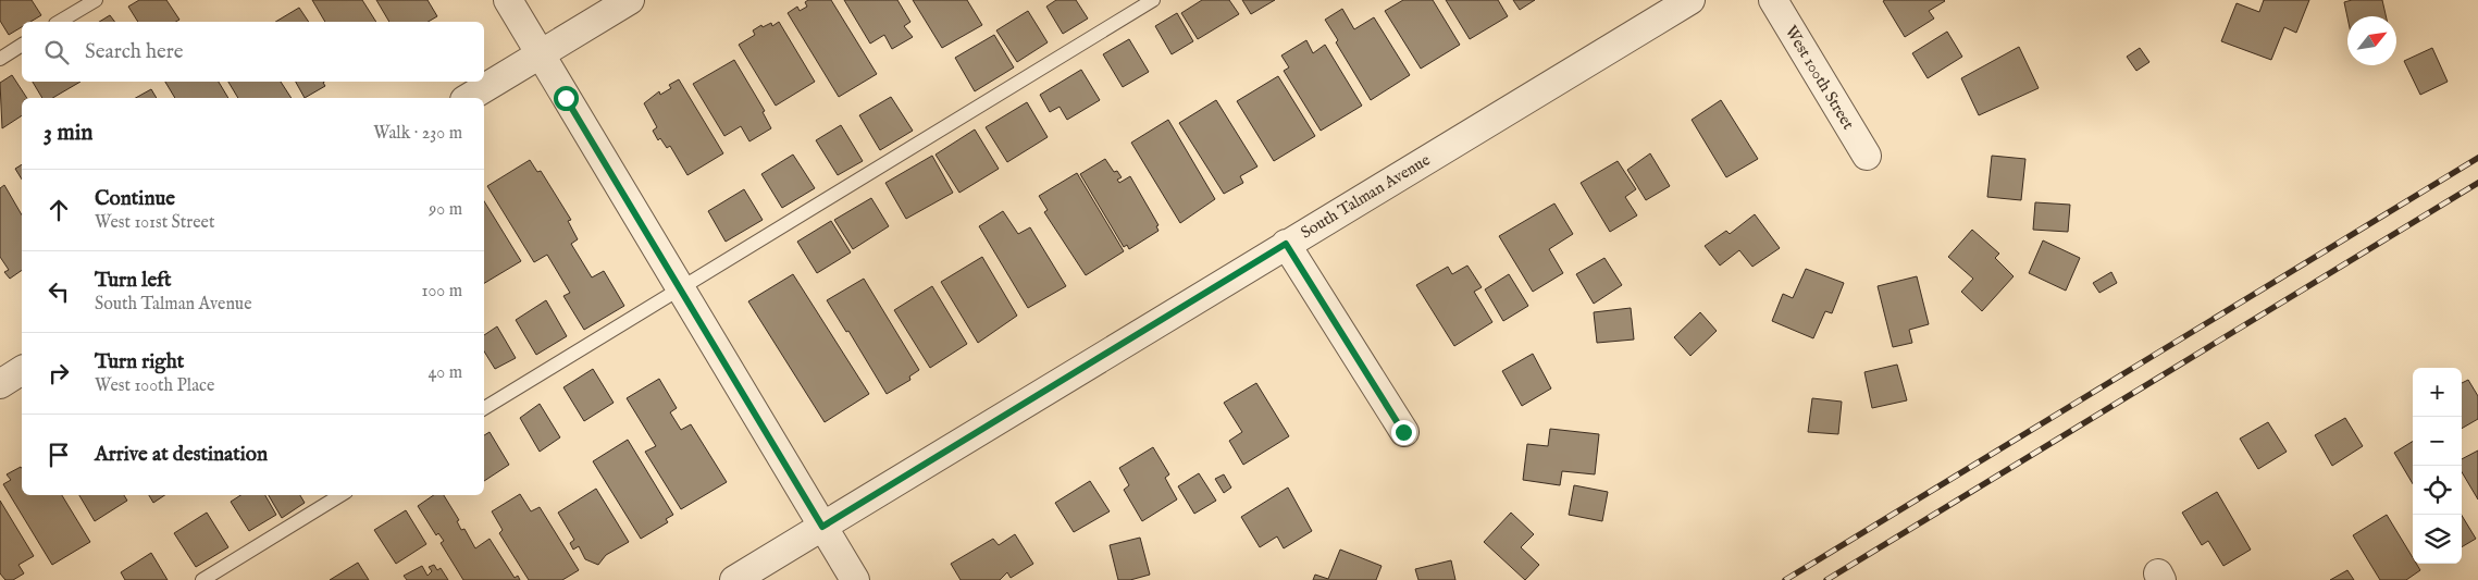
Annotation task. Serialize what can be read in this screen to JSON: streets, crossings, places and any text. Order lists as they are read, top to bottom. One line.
{"streets":{"street":["West 100th Street","South Talman Avenue"]},"north":"top right","page":{"search":"Search here","heading":["3 min","Walk · 230 m"],"list":[["Continue","West 101st Street","90 m"],["Turn left","South Talman Avenue","100 m"],["Turn right","West 100th Place","40 m"],"Arrive at destination"],"map_buttons":["+","−"]}}
